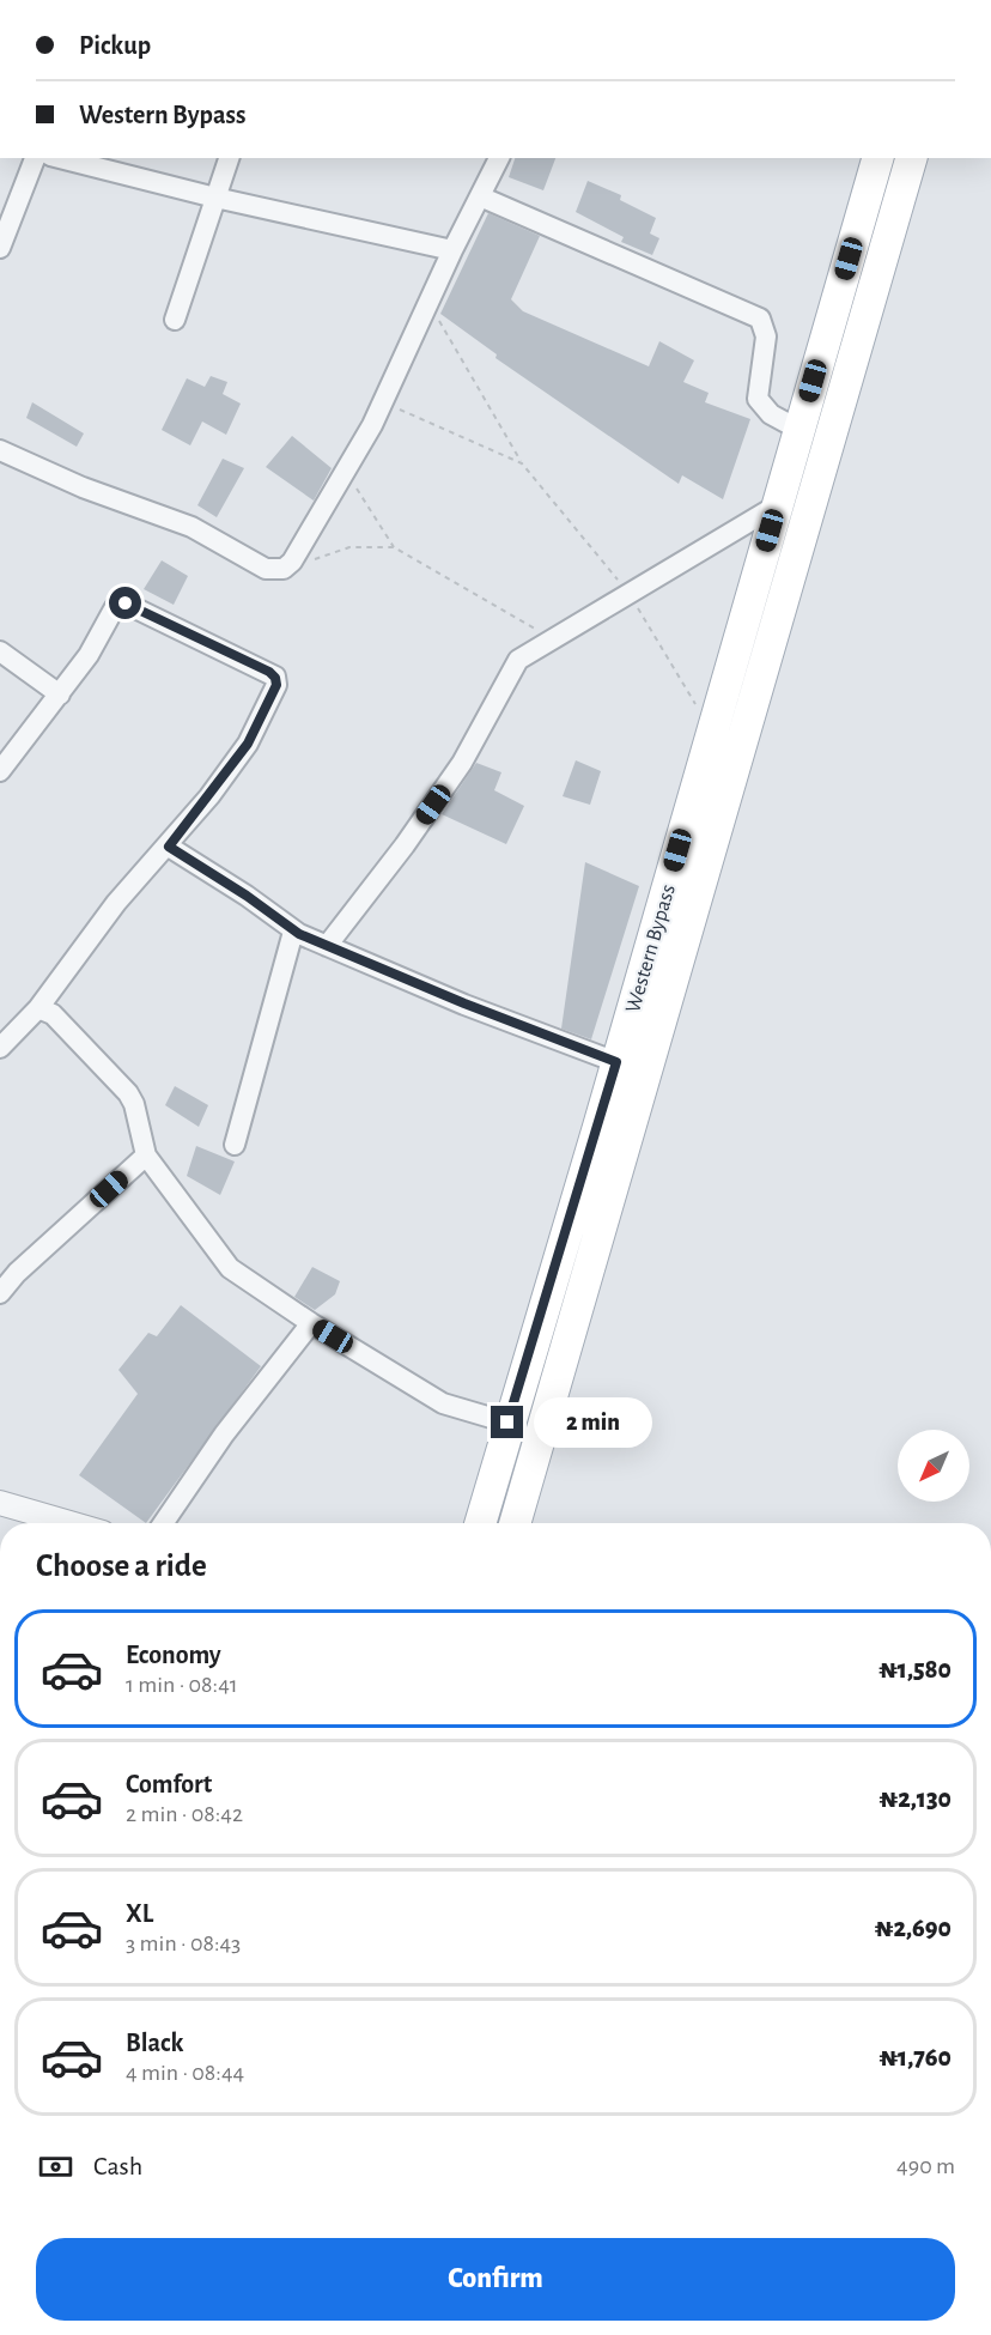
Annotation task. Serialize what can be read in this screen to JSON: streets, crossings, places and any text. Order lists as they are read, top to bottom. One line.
{"streets":{"main road":["Western Bypass"]},"north":"bottom left","page":{"banner":["Pickup","Western Bypass"],"bubble":"2 min","heading":"Choose a ride","list":[{"name":"Economy","note":"1 min · 08:41","value":"₦1,580"},{"name":"Comfort","note":"2 min · 08:42","value":"₦2,130"},{"name":"XL","note":"3 min · 08:43","value":"₦2,690"},{"name":"Black","note":"4 min · 08:44","value":"₦1,760"}],"pay":["Cash","490 m"],"buttons":"Confirm"}}
